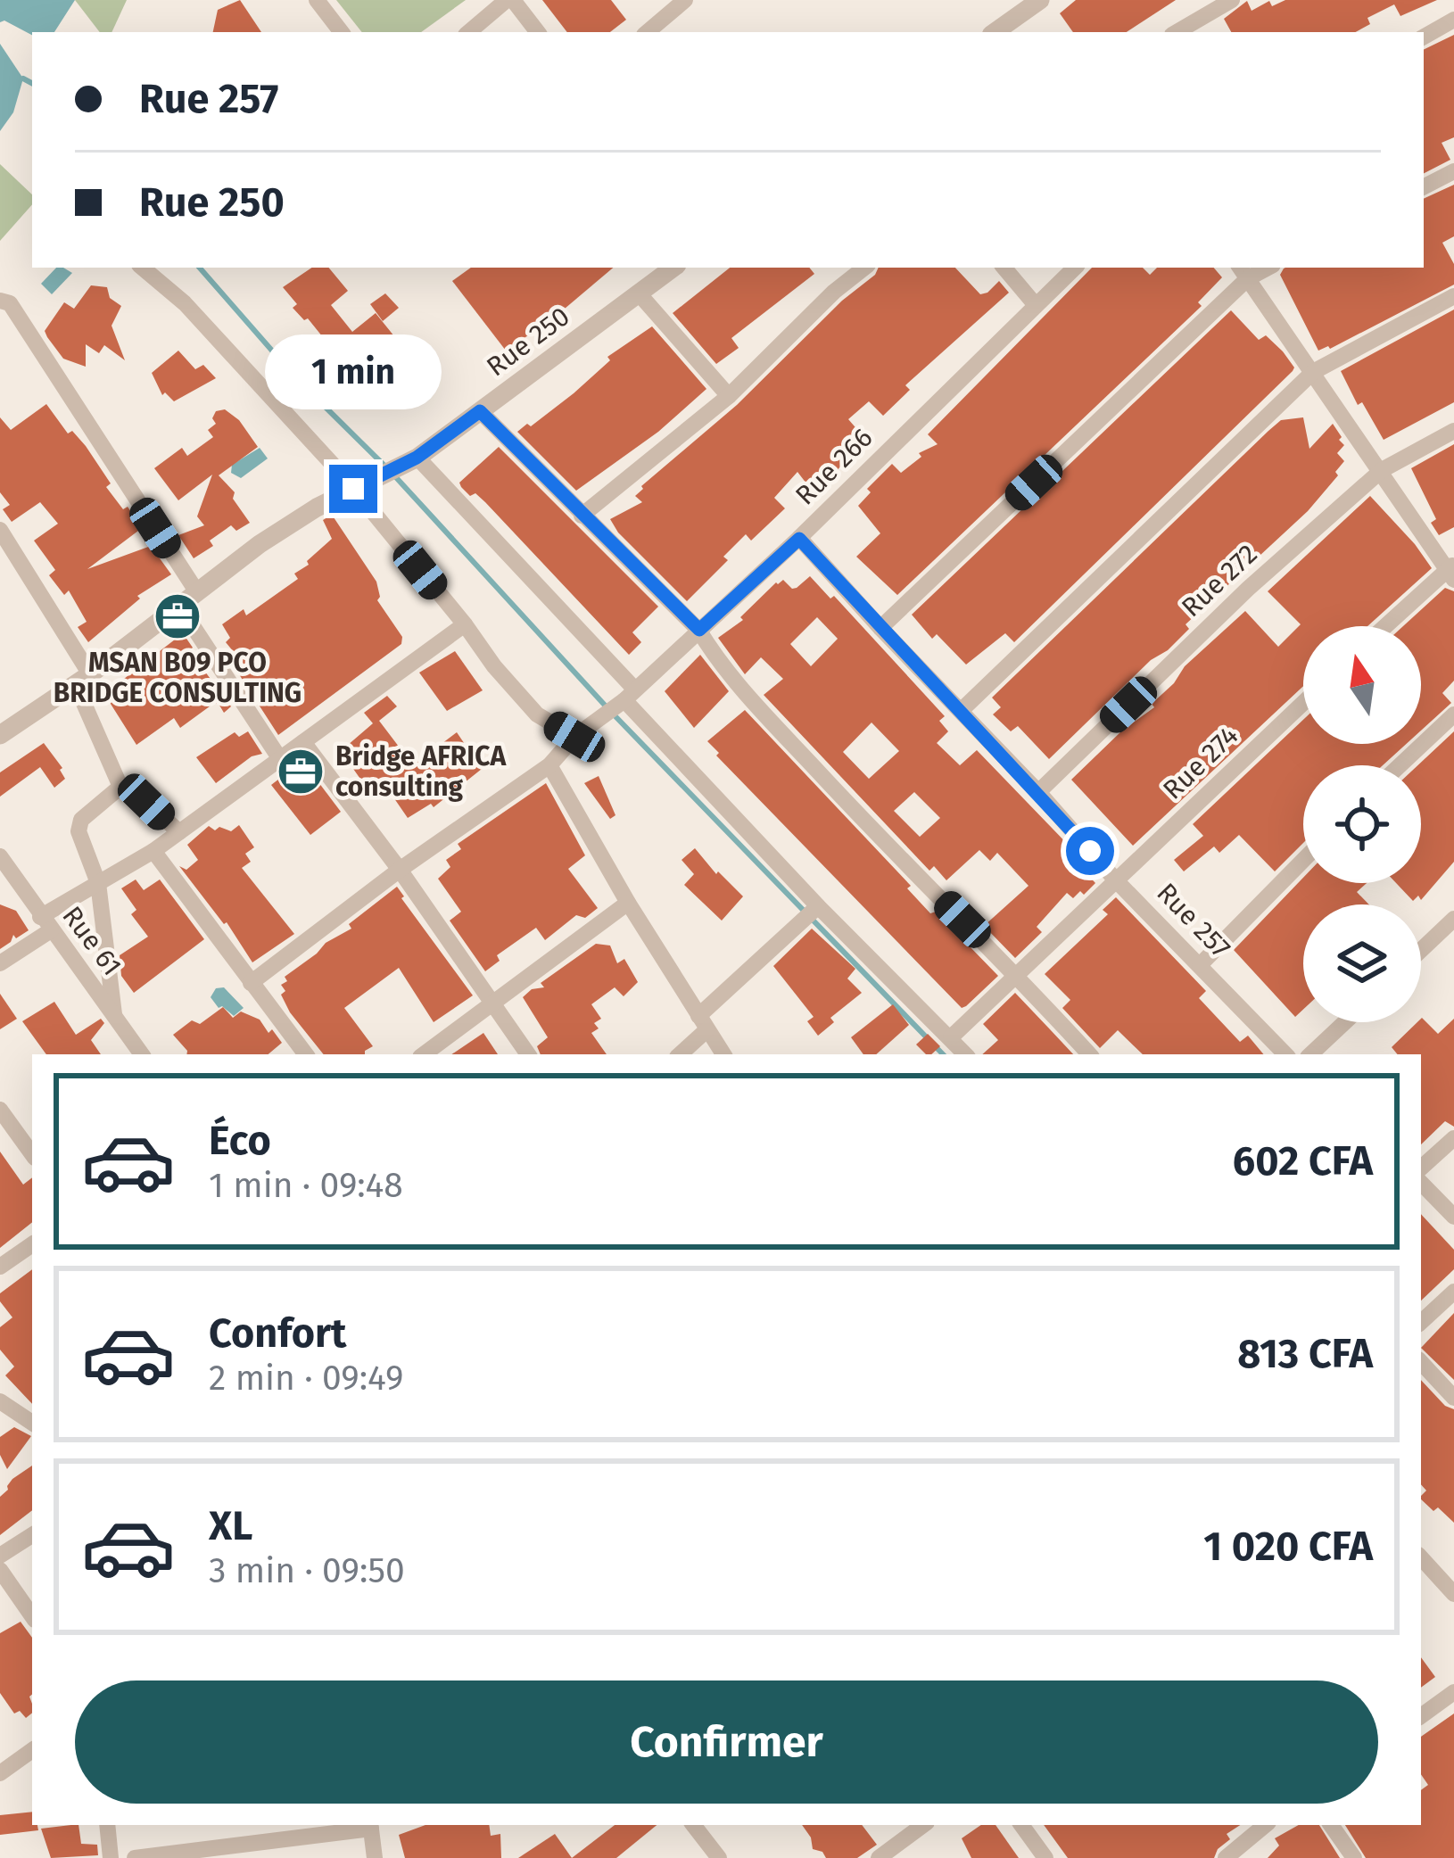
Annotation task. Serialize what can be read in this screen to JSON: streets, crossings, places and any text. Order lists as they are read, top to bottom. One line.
{"streets":{"street":["Rue 250","Rue 266","Rue 272","Rue 274","Rue 257","Rue 61"]},"crossings":[["Rue 266","Rue 257"],["Rue 272","Rue 257"],["Rue 274","Rue 257"]],"places":{"office":["MSAN B09 PCO BRIDGE CONSULTING","Bridge AFRICA consulting"]},"north":"top","page":{"banner":["Rue 257","Rue 250"],"bubble":"1 min","list":[{"name":"Éco","note":"1 min · 09:48","value":"602 CFA"},{"name":"Confort","note":"2 min · 09:49","value":"813 CFA"},{"name":"XL","note":"3 min · 09:50","value":"1 020 CFA"}],"buttons":"Confirmer"}}
